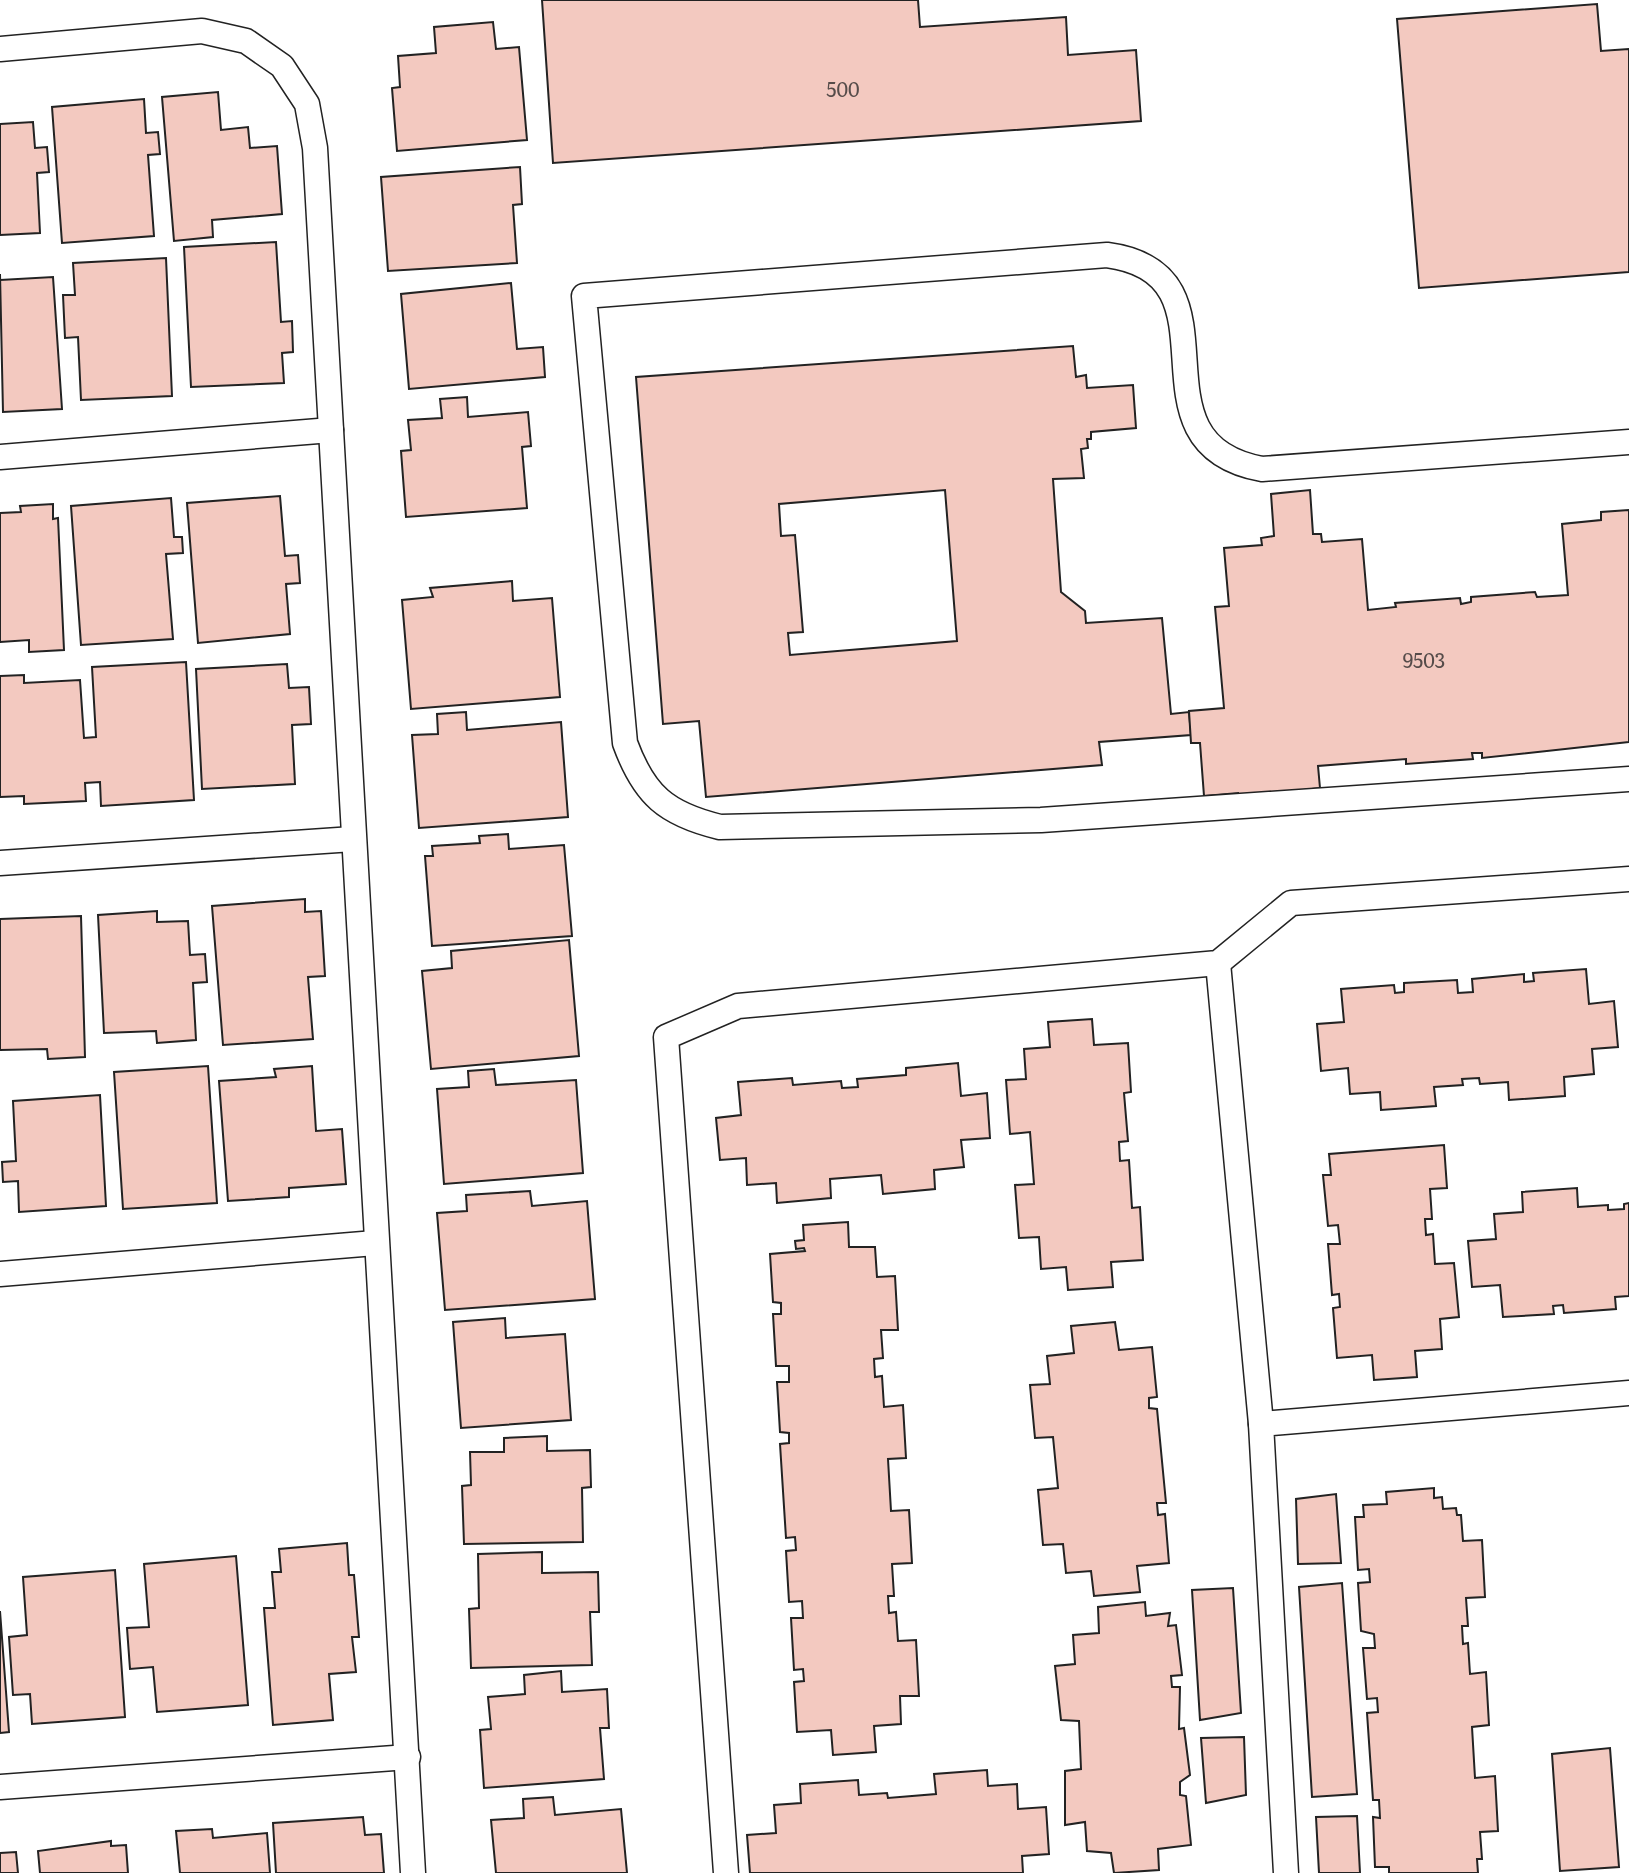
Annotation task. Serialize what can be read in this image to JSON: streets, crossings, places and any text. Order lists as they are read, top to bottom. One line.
{"house_numbers":["500","9503"]}
